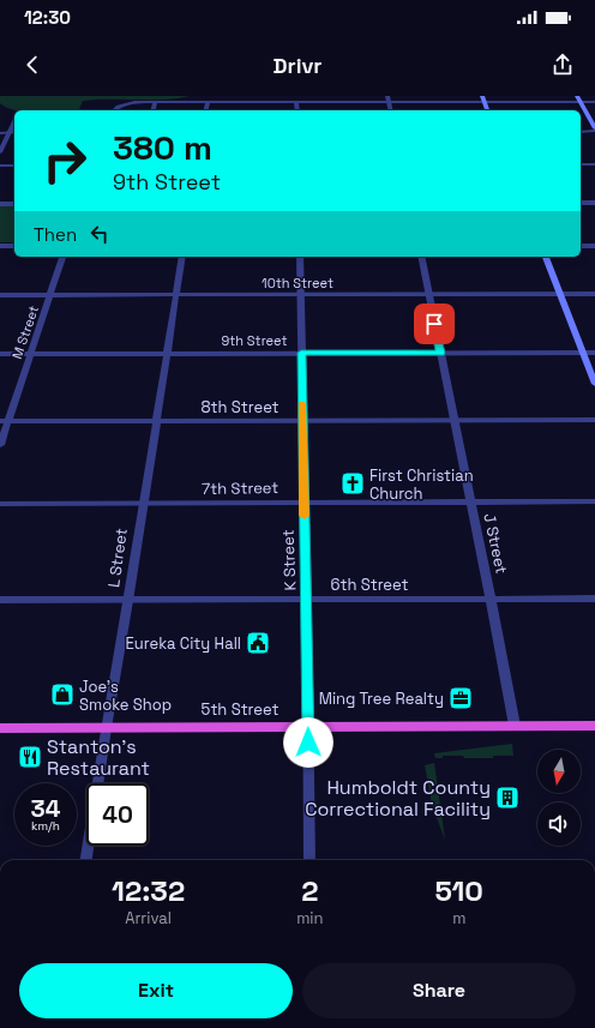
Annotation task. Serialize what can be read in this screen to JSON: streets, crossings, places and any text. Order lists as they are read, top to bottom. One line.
{"streets":{"highway":["5th Street"],"street":["10th Street","M Street","9th Street","8th Street","7th Street","J Street","L Street","K Street","6th Street"]},"crossings":[["10th Street","M Street"],["10th Street","J Street"],["10th Street","L Street"],["10th Street","K Street"],["M Street","9th Street"],["M Street","8th Street"],["9th Street","J Street"],["9th Street","L Street"],["9th Street","K Street"],["8th Street","J Street"],["8th Street","L Street"],["8th Street","K Street"],["7th Street","J Street"],["7th Street","L Street"],["7th Street","K Street"],["J Street","6th Street"],["J Street","5th Street"],["L Street","6th Street"],["L Street","5th Street"],["K Street","6th Street"],["K Street","5th Street"]],"places":{"church":["First Christian Church"],"public building":["Eureka City Hall"],"shop":["Joe's Smoke Shop"],"office":["Ming Tree Realty"],"restaurant":["Stanton's Restaurant"],"building":["Humboldt County Correctional Facility"]},"north":"bottom","page":{"status":"12:30","header":"Drivr","turn":["380 m","9th Street"],"then":"Then","speed":"34 km/h","limit":"40","eta":["12:32","Arrival","2","min","510","m"],"buttons":["Exit","Share"]}}
